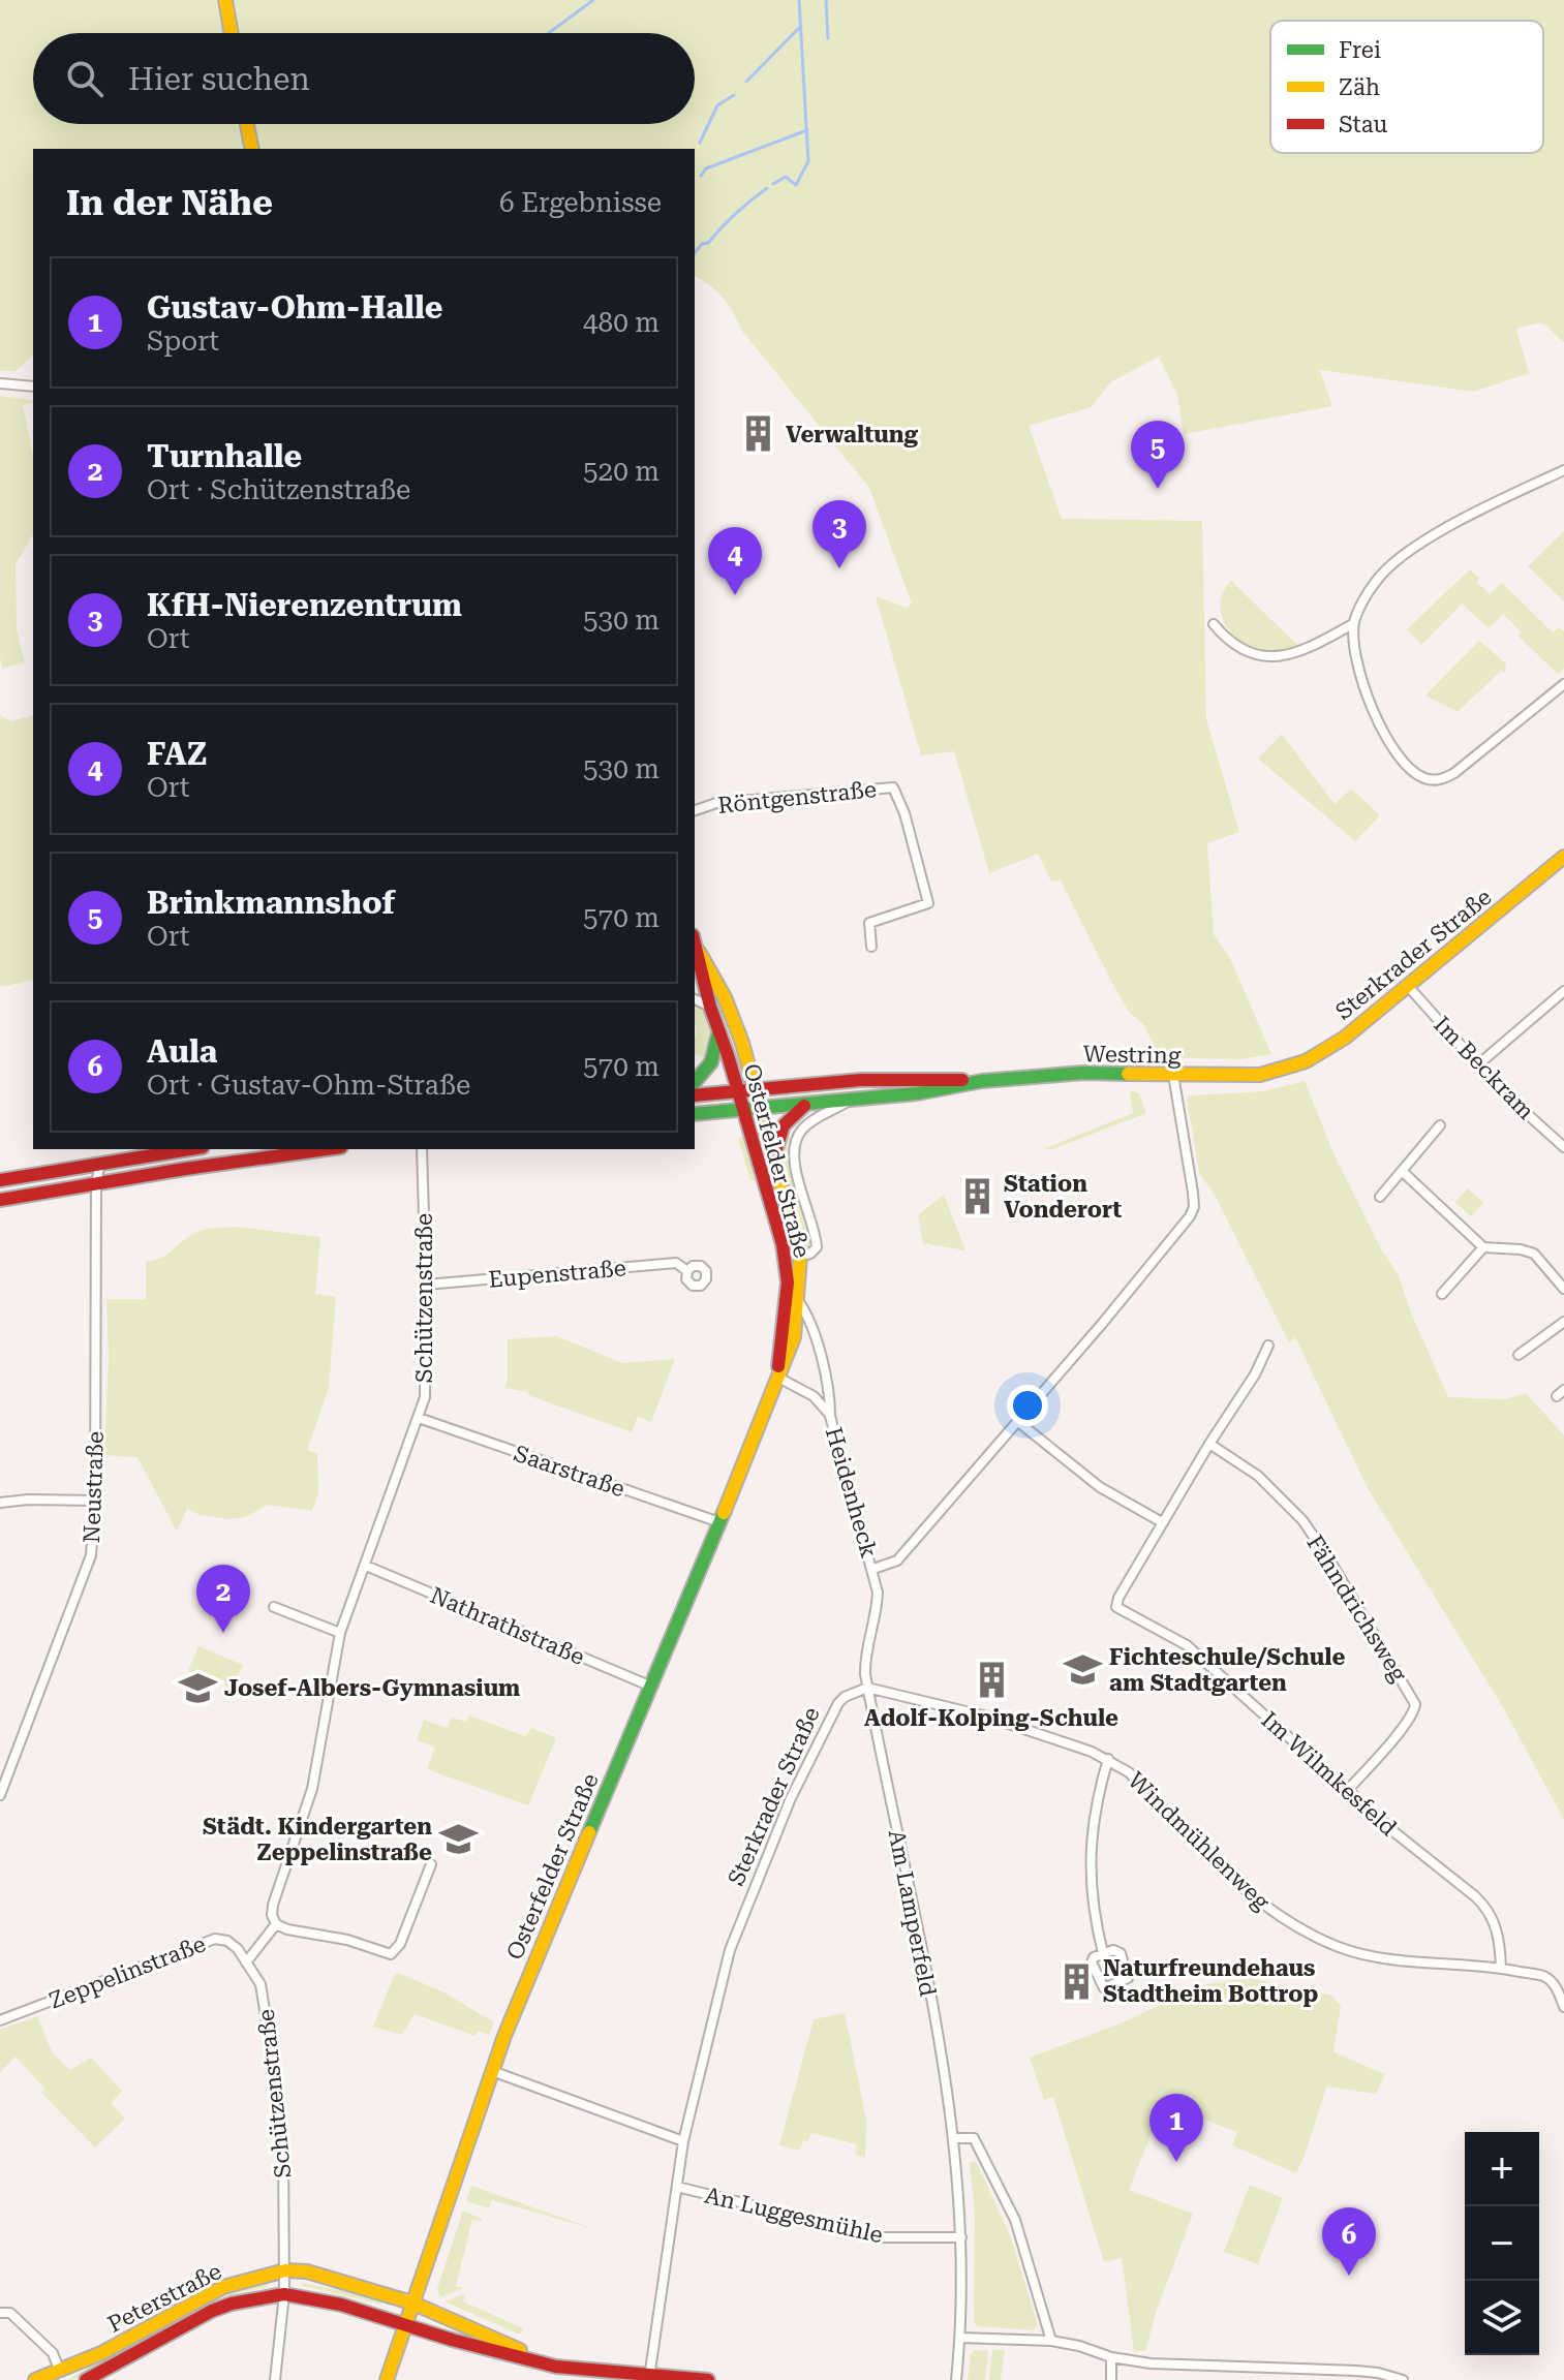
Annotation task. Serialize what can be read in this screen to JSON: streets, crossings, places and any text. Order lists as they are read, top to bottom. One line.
{"streets":{"main road":["Sterkrader Straße","Westring","Osterfelder Straße","Peterstraße"],"street":["Röntgenstraße","Im Beckram","Eupenstraße","Schützenstraße","Saarstraße","Neustraße","Heidenheck","Fähndrichsweg","Nathrathstraße","Im Wilmkesfeld","Windmühlenweg","Am Lamperfeld","Zeppelinstraße","An Luggesmühle"]},"crossings":[["Sterkrader Straße","Westring"],["Sterkrader Straße","Im Beckram"],["Sterkrader Straße","Windmühlenweg"],["Sterkrader Straße","Am Lamperfeld"],["Sterkrader Straße","An Luggesmühle"],["Westring","Osterfelder Straße"],["Osterfelder Straße","Saarstraße"],["Osterfelder Straße","Heidenheck"],["Osterfelder Straße","Nathrathstraße"],["Osterfelder Straße","Peterstraße"],["Eupenstraße","Schützenstraße"],["Schützenstraße","Saarstraße"],["Schützenstraße","Nathrathstraße"],["Schützenstraße","Zeppelinstraße"],["Schützenstraße","Peterstraße"],["Fähndrichsweg","Im Wilmkesfeld"],["Im Wilmkesfeld","Windmühlenweg"],["Windmühlenweg","Am Lamperfeld"],["Am Lamperfeld","An Luggesmühle"]],"places":{"building":["Verwaltung","Station Vonderort","Adolf-Kolping-Schule","Naturfreundehaus Stadtheim Bottrop"],"school or university":["Fichteschule/Schule am Stadtgarten","Josef-Albers-Gymnasium","Städt. Kindergarten Zeppelinstraße"]},"legend":["Frei","Zäh","Stau"],"page":{"search":"Hier suchen","heading":["In der Nähe","6 Ergebnisse"],"list":[{"mark":"1","name":"Gustav-Ohm-Halle","note":"Sport","value":"480 m"},{"mark":"2","name":"Turnhalle","note":"Ort · Schützenstraße","value":"520 m"},{"mark":"3","name":"KfH-Nierenzentrum","note":"Ort","value":"530 m"},{"mark":"4","name":"FAZ","note":"Ort","value":"530 m"},{"mark":"5","name":"Brinkmannshof","note":"Ort","value":"570 m"},{"mark":"6","name":"Aula","note":"Ort · Gustav-Ohm-Straße","value":"570 m"}],"pins":["5","3","4","2","1","6"],"map_buttons":["+","−"]}}
